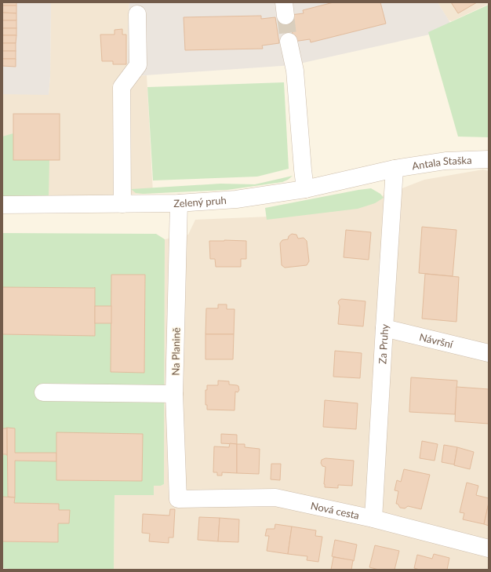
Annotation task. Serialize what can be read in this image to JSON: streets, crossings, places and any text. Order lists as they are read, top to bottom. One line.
{"streets":{"street":["Antala Staška","Zelený pruh","Návršní","Za Pruhy","Na Planině","Nová cesta"]},"crossings":[["Antala Staška","Zelený pruh"],["Antala Staška","Za Pruhy"],["Zelený pruh","Za Pruhy"],["Zelený pruh","Na Planině"],["Návršní","Za Pruhy"],["Za Pruhy","Nová cesta"],["Na Planině","Nová cesta"]]}
